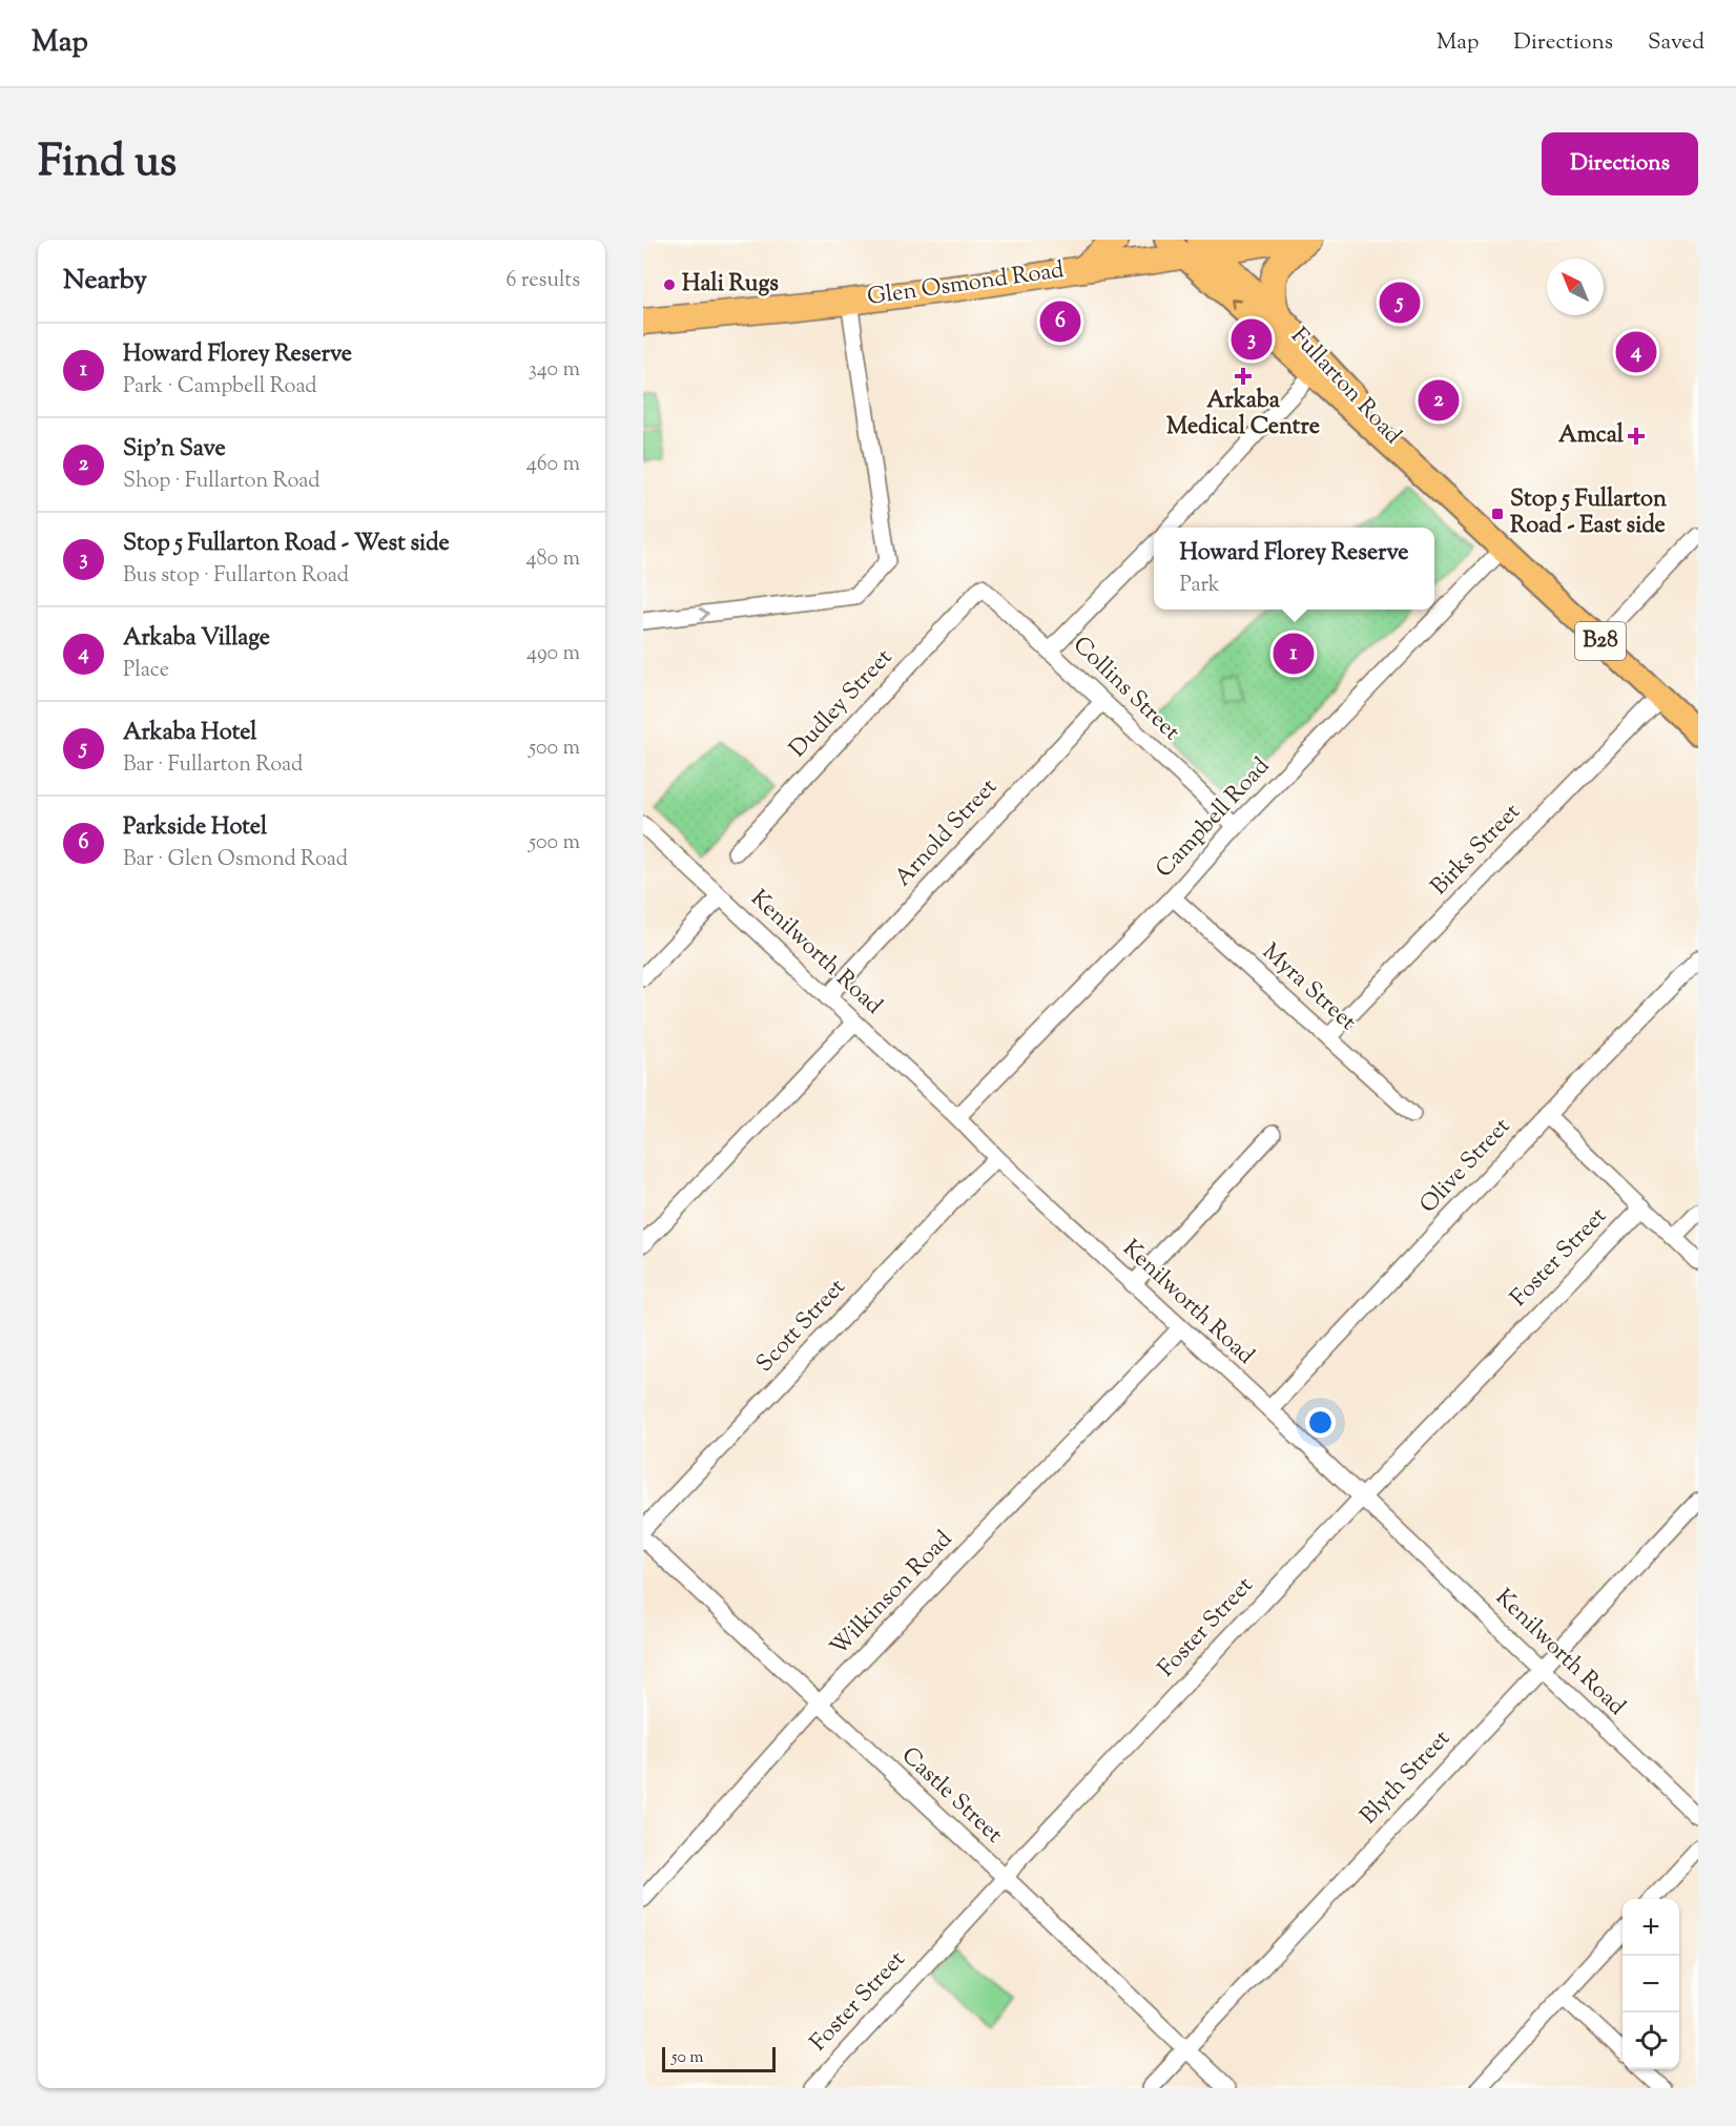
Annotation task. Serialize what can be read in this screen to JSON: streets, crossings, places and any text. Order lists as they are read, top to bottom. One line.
{"streets":{"highway":["Glen Osmond Road"],"main road":["Fullarton Road","B28"],"street":["Collins Street","Dudley Street","Campbell Road","Arnold Street","Birks Street","Kenilworth Road","Myra Street","Olive Street","Foster Street","Scott Street","Wilkinson Road","Blyth Street","Castle Street"]},"crossings":[["Glen Osmond Road","Fullarton Road"],["Fullarton Road","Campbell Road"],["Fullarton Road","Birks Street"],["Collins Street","Dudley Street"],["Collins Street","Campbell Road"],["Collins Street","Arnold Street"],["Campbell Road","Kenilworth Road"],["Campbell Road","Myra Street"],["Arnold Street","Kenilworth Road"],["Birks Street","Myra Street"],["Kenilworth Road","Olive Street"],["Kenilworth Road","Foster Street"],["Kenilworth Road","Scott Street"],["Kenilworth Road","Wilkinson Road"],["Kenilworth Road","Blyth Street"],["Foster Street","Castle Street"],["Wilkinson Road","Castle Street"],["Blyth Street","Castle Street"]],"places":{"other":["Hali Rugs"],"health":["Arkaba Medical Centre","Amcal"],"transit":["Stop 5 Fullarton Road - East side"]},"scale_bar":"50 m","north":"top left","page":{"header":"Map","nav":["Map","Directions","Saved"],"title":"Find us","buttons":"Directions","heading":["Nearby","6 results"],"pins":["5","6","3","4","2","1"],"list":[{"mark":"1","name":"Howard Florey Reserve","note":"Park · Campbell Road","value":"340 m"},{"mark":"2","name":"Sip'n Save","note":"Shop · Fullarton Road","value":"460 m"},{"mark":"3","name":"Stop 5 Fullarton Road - West side","note":"Bus stop · Fullarton Road","value":"480 m"},{"mark":"4","name":"Arkaba Village","note":"Place","value":"490 m"},{"mark":"5","name":"Arkaba Hotel","note":"Bar · Fullarton Road","value":"500 m"},{"mark":"6","name":"Parkside Hotel","note":"Bar · Glen Osmond Road","value":"500 m"}],"popup":["Howard Florey Reserve","Park"],"map_buttons":["+","−"],"scale":"50 m"}}
